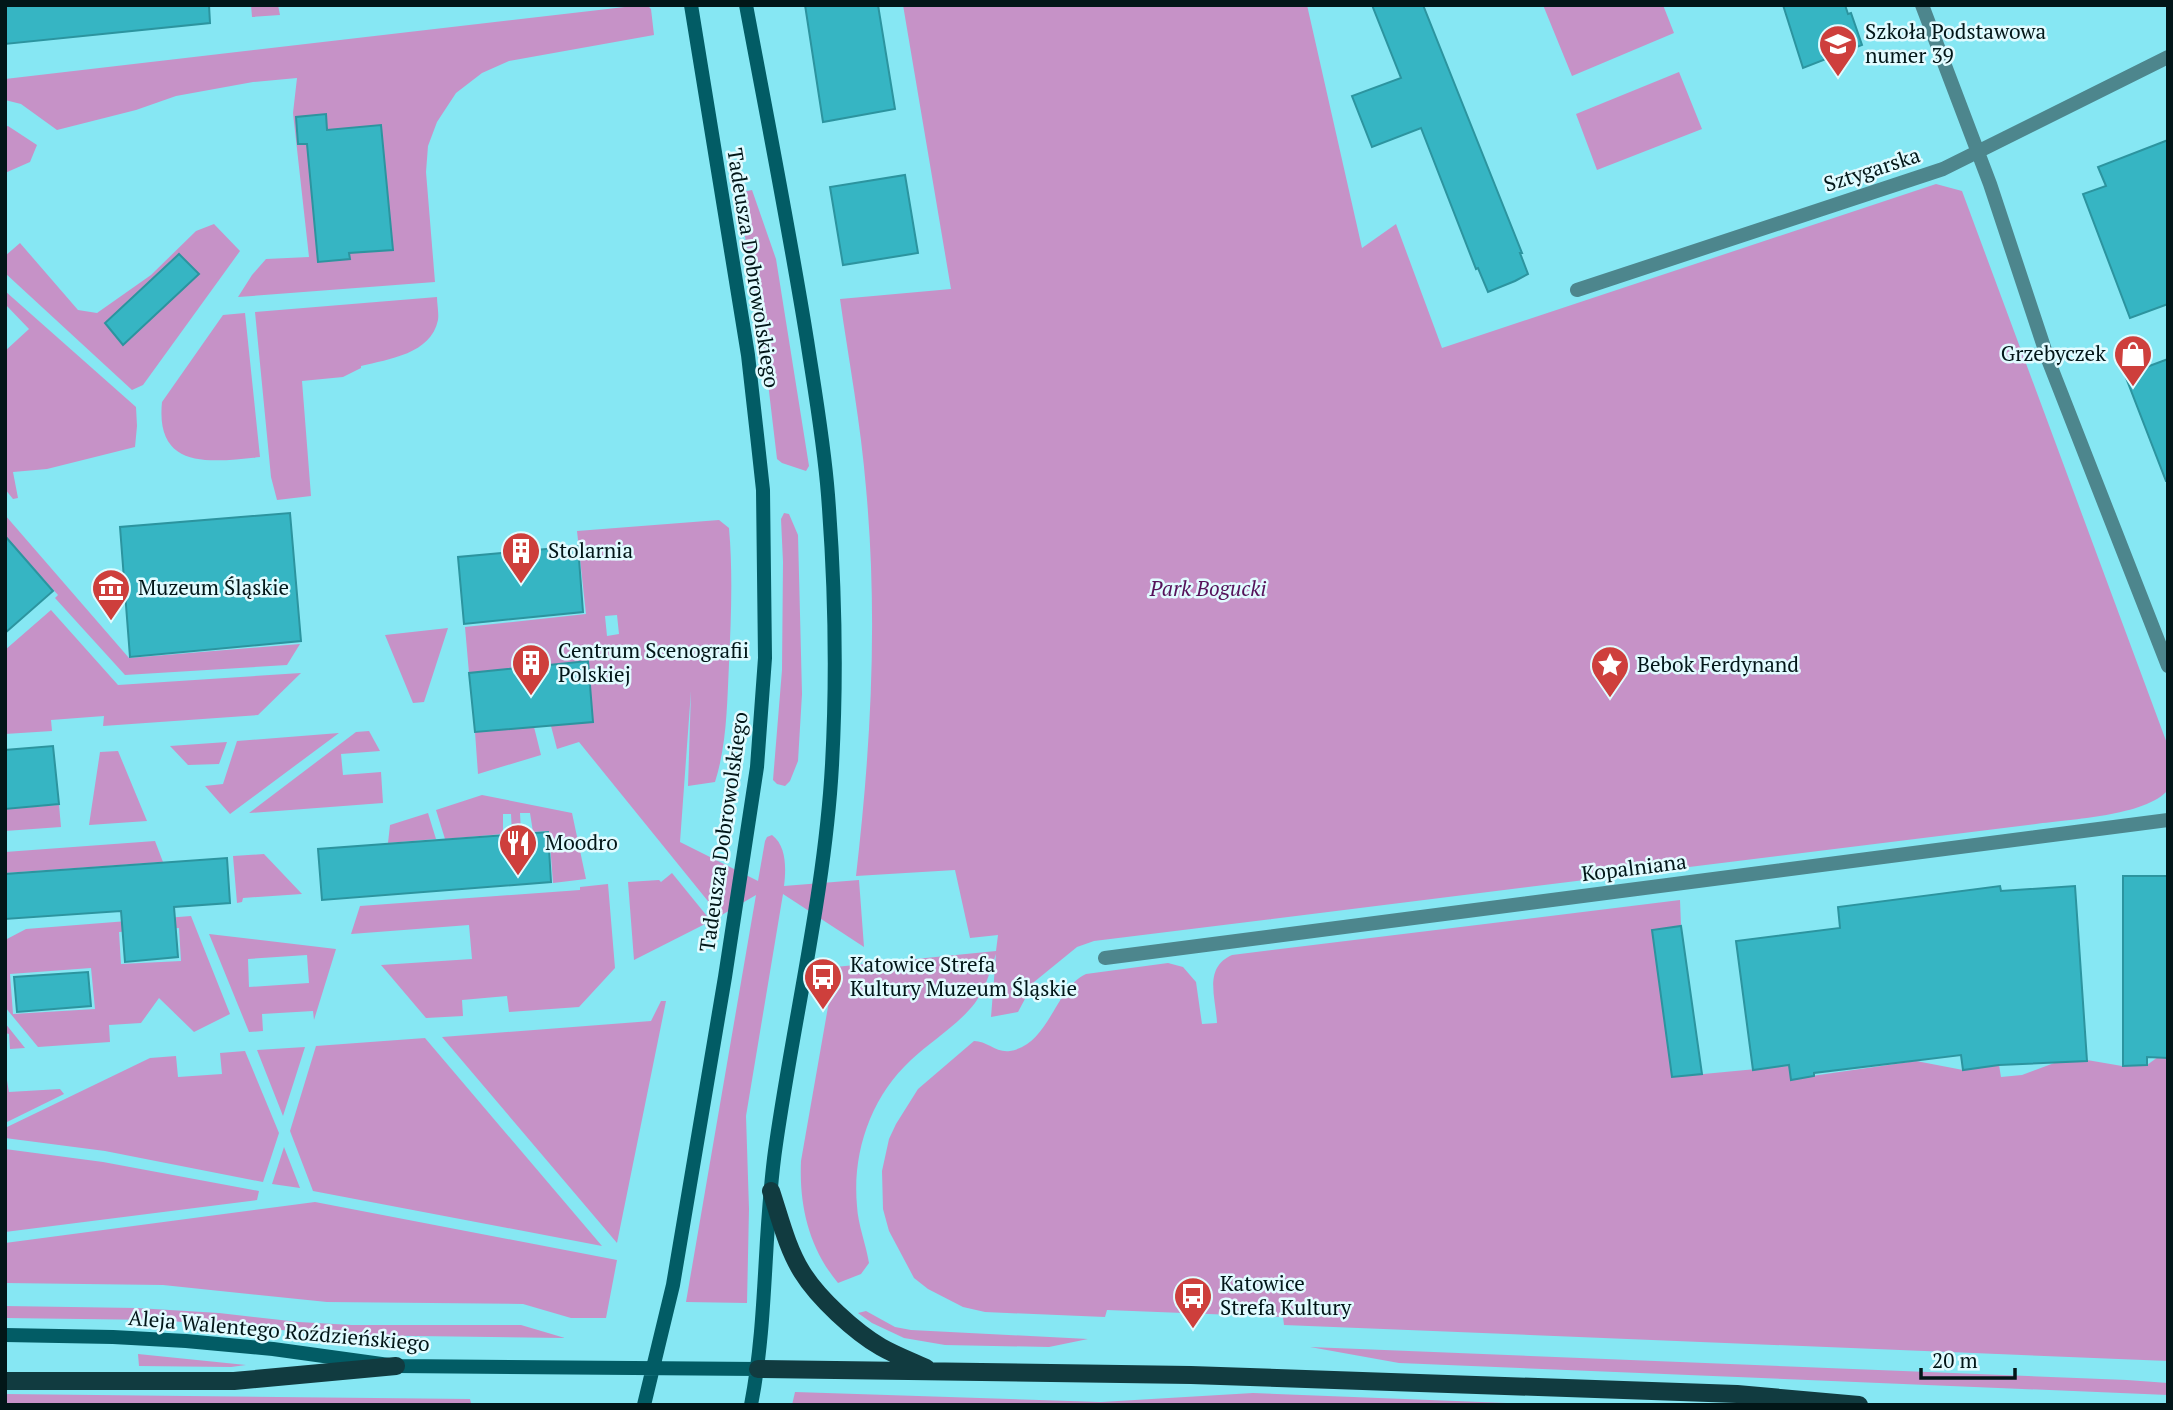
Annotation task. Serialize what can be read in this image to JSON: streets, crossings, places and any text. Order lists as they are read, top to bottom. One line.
{"streets":{"street":["Sztygarska","Tadeusza Dobrowolskiego","Kopalniana","Aleja Walentego Roździeńskiego"]},"crossings":[["Tadeusza Dobrowolskiego","Aleja Walentego Roździeńskiego"]],"parks":["Park Bogucki"],"places":{"school or university":["Szkoła Podstawowa numer 39"],"shop":["Grzebyczek"],"building":["Stolarnia","Centrum Scenografii Polskiej"],"museum":["Muzeum Śląskie"],"place":["Bebok Ferdynand"],"restaurant":["Moodro"],"bus stop":["Katowice Strefa Kultury Muzeum Śląskie","Katowice Strefa Kultury"]},"scale_bar":"20 m"}
